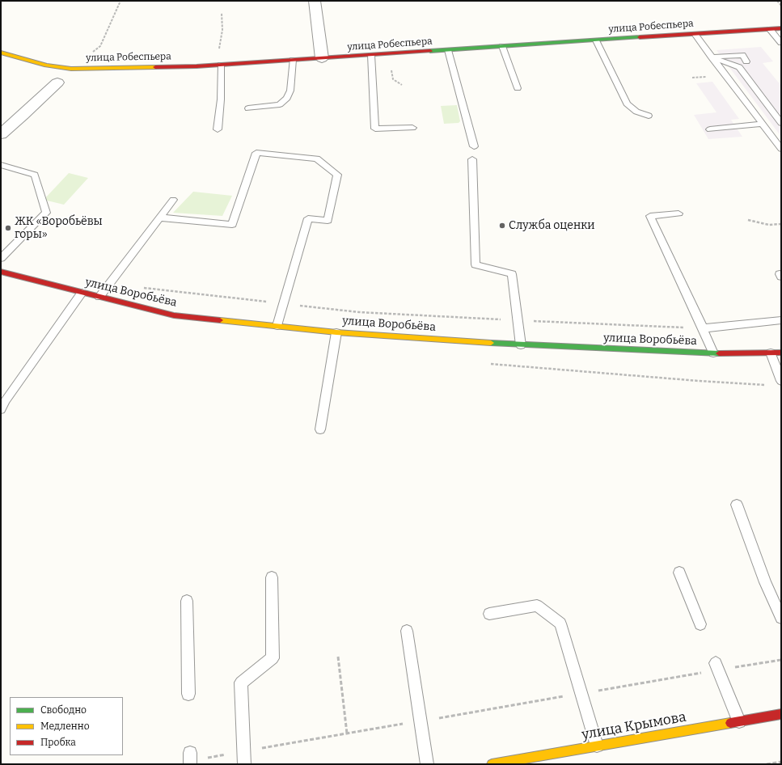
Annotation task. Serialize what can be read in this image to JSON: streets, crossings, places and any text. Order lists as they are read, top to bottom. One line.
{"streets":{"street":["улица Робеспьера","улица Воробьёва","улица Крымова"]},"places":["Служба оценки","ЖК «Воробьёвы горы»"],"legend":["Свободно","Медленно","Пробка"]}
